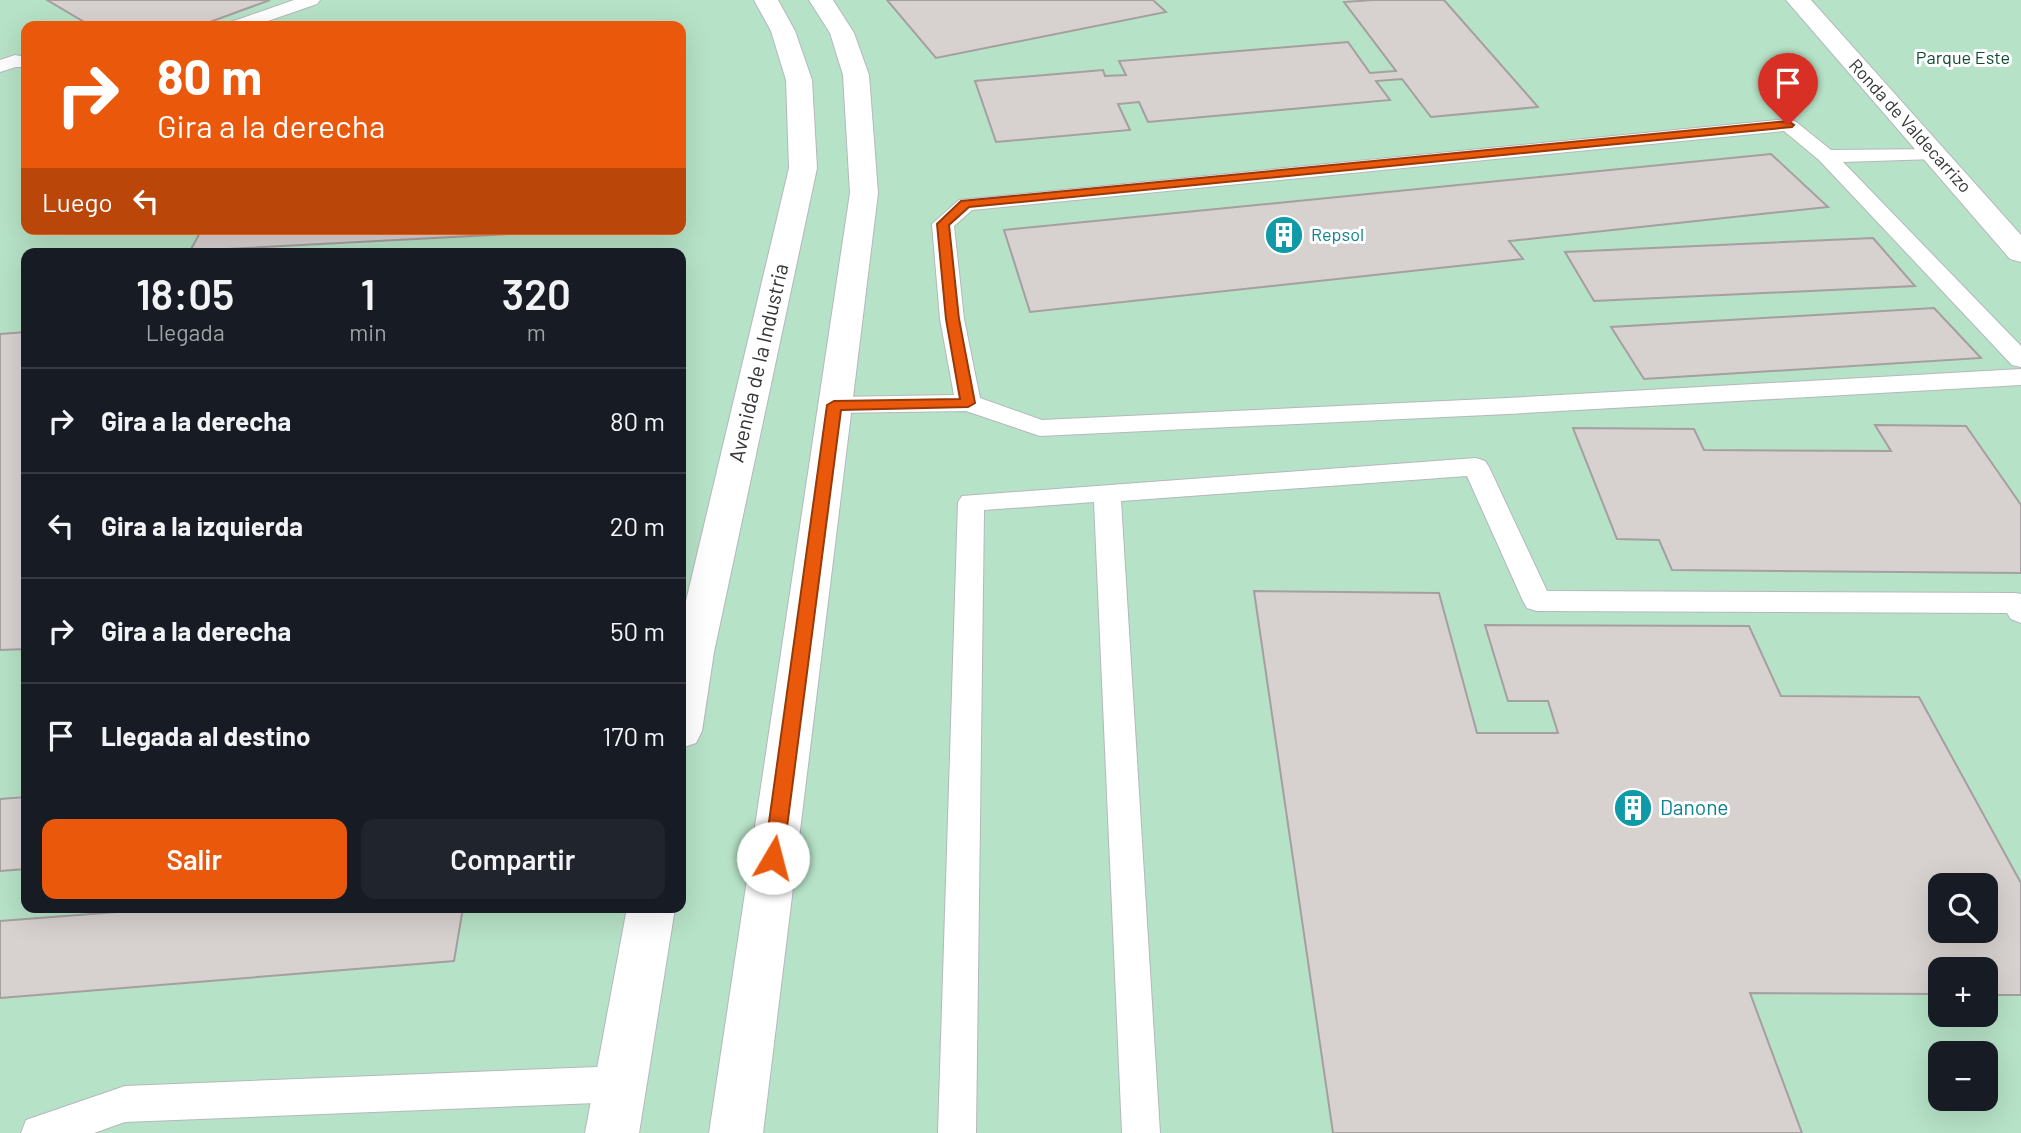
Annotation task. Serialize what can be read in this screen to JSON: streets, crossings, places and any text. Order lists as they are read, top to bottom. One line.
{"streets":{"street":["Ronda de Valdecarrizo","Avenida de la Industria"]},"parks":["Parque Este"],"places":{"building":["Repsol","Danone"]},"page":{"turn":["80 m","Gira a la derecha"],"then":"Luego","eta":["18:05","Llegada","1","min","320","m"],"list":[{"name":"Gira a la derecha","value":"80 m"},{"name":"Gira a la izquierda","value":"20 m"},{"name":"Gira a la derecha","value":"50 m"},{"name":"Llegada al destino","value":"170 m"}],"buttons":["Salir","Compartir"],"map_buttons":["+","−"]}}
